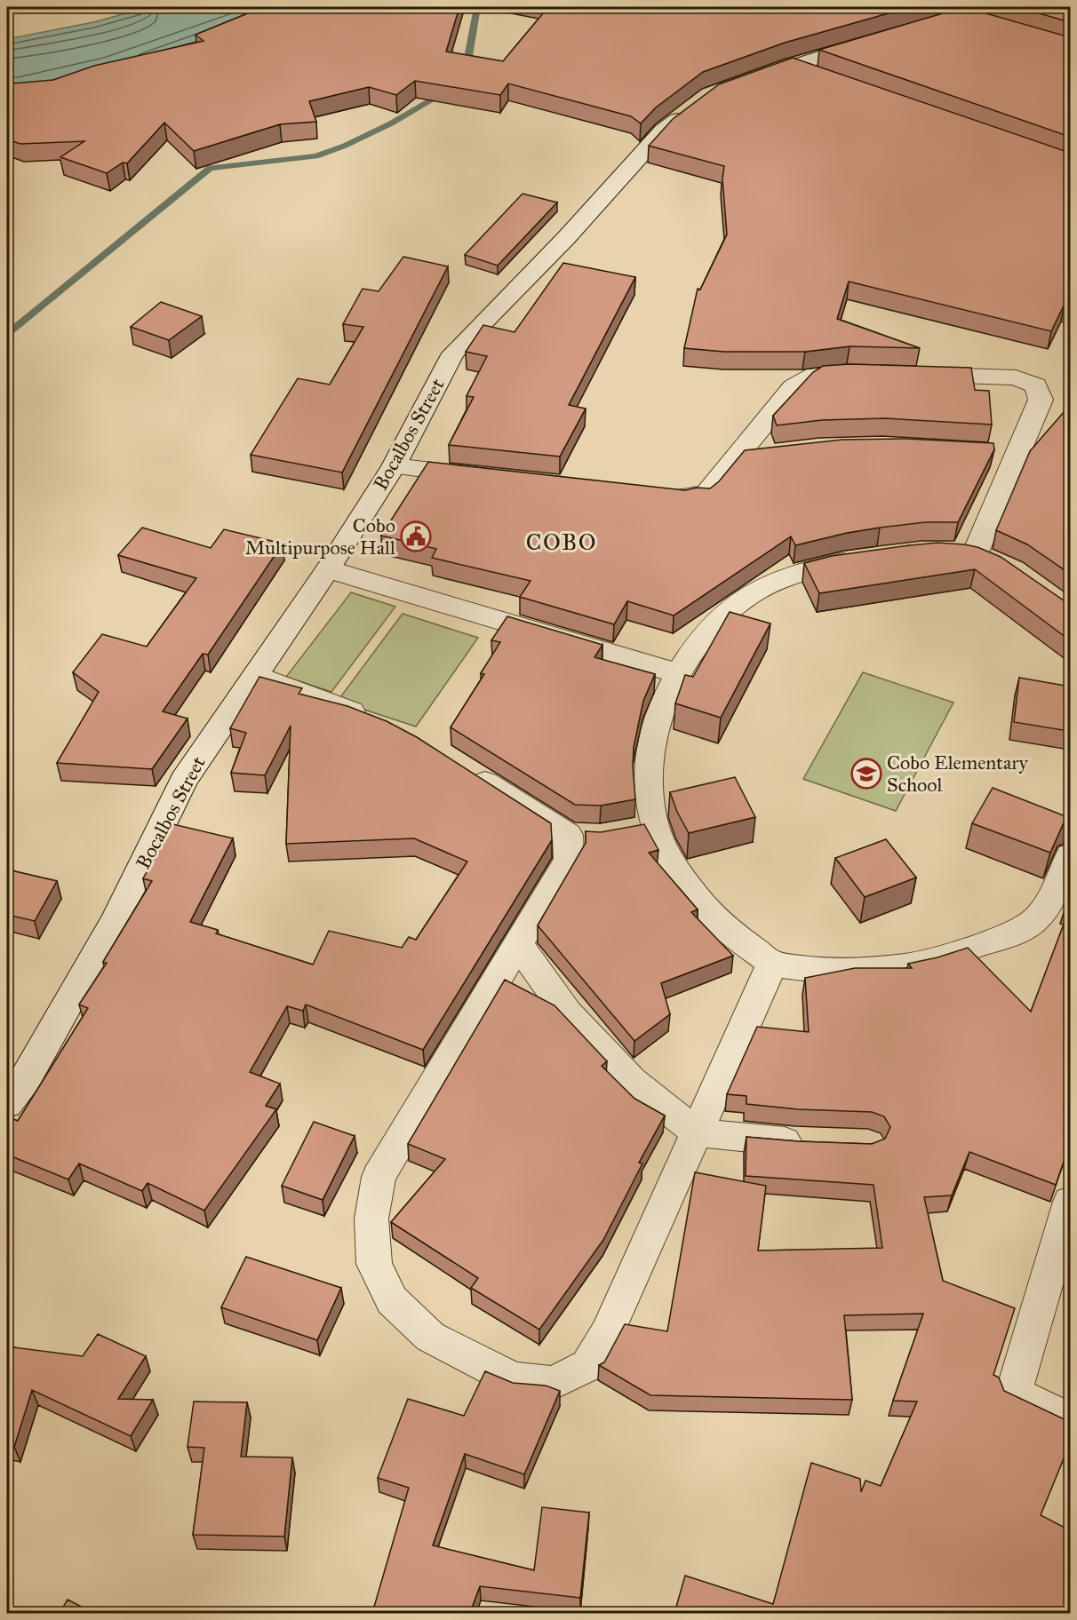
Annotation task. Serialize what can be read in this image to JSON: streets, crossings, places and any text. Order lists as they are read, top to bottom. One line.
{"streets":{"street":["Bocalbos Street"]},"districts":["COBO"],"places":{"public building":["Cobo Multipurpose Hall"],"school or university":["Cobo Elementary School"]}}
